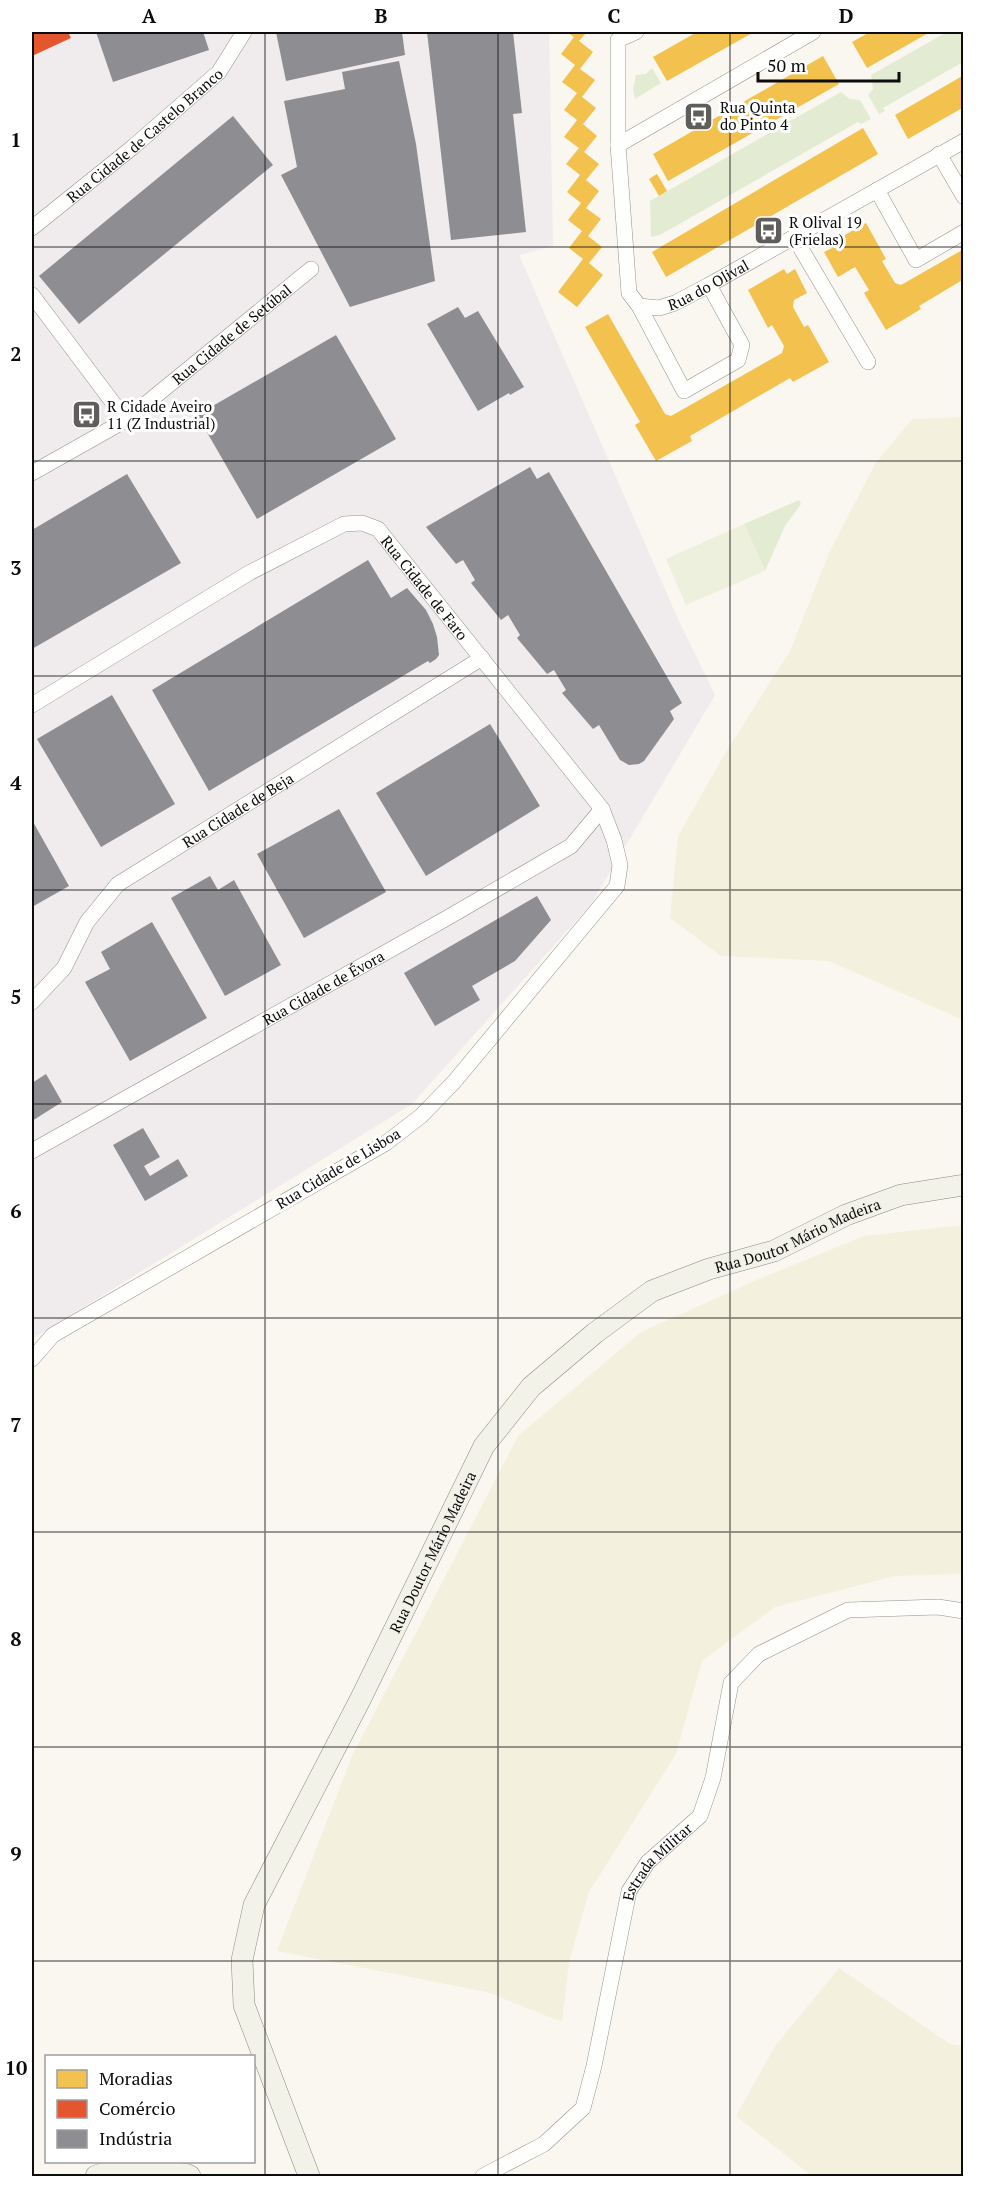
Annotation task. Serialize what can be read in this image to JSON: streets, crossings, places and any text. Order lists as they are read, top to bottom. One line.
{"streets":{"main road":["Rua Doutor Mário Madeira"],"street":["Rua Cidade de Castelo Branco","Rua do Olival","Rua Cidade de Setúbal","Rua Cidade de Faro","Rua Cidade de Beja","Rua Cidade de Évora","Rua Cidade de Lisboa","Estrada Militar"]},"crossings":[["Rua Cidade de Faro","Rua Cidade de Beja"],["Rua Cidade de Faro","Rua Cidade de Évora"],["Rua Cidade de Faro","Rua Cidade de Lisboa"]],"places":{"bus stop":["Rua Quinta do Pinto 4","R Olival 19 (Frielas)","R Cidade Aveiro 11 (Z Industrial)"]},"legend":["Moradias","Comércio","Indústria"],"scale_bar":"50 m","grid":{"columns":["A","B","C","D"],"rows":["1","2","3","4","5","6","7","8","9","10"]}}
